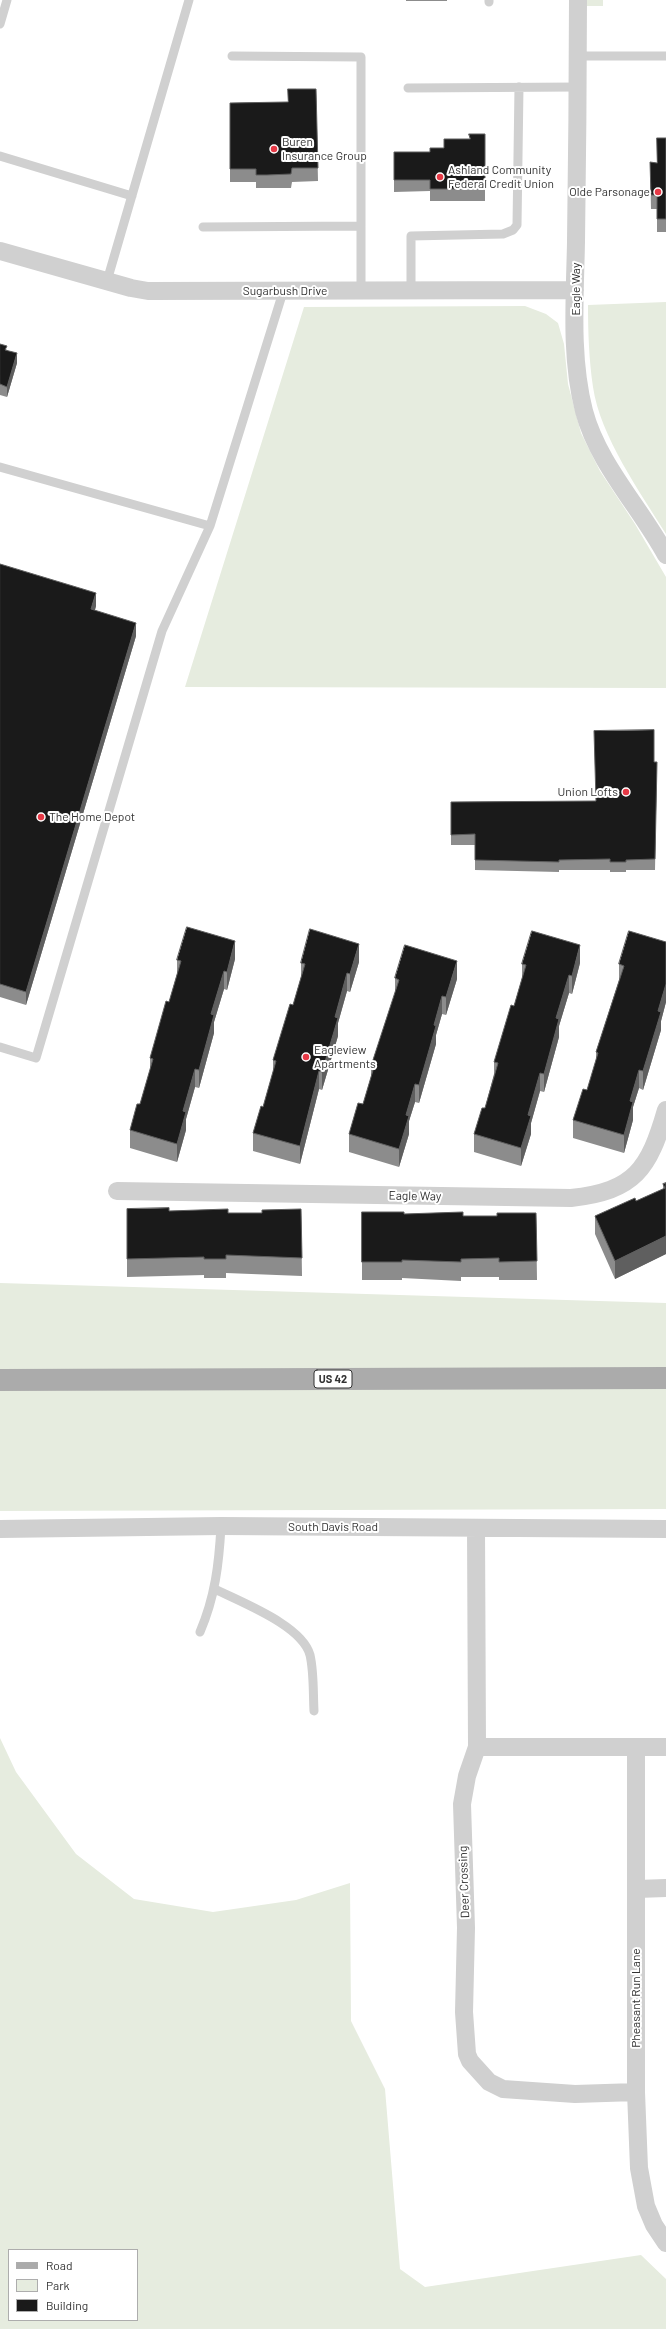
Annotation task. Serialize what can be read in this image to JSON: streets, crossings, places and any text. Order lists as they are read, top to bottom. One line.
{"streets":{"main road":["US 42"],"street":["Eagle Way","Sugarbush Drive","South Davis Road","Deer Crossing","Pheasant Run Lane"]},"crossings":[["Eagle Way","Sugarbush Drive"],["South Davis Road","Deer Crossing"],["Deer Crossing","Pheasant Run Lane"]],"places":["Buren Insurance Group","Ashland Community Federal Credit Union","Olde Parsonage","Union Lofts","The Home Depot","Eagleview Apartments"],"legend":["Road","Park","Building"]}
